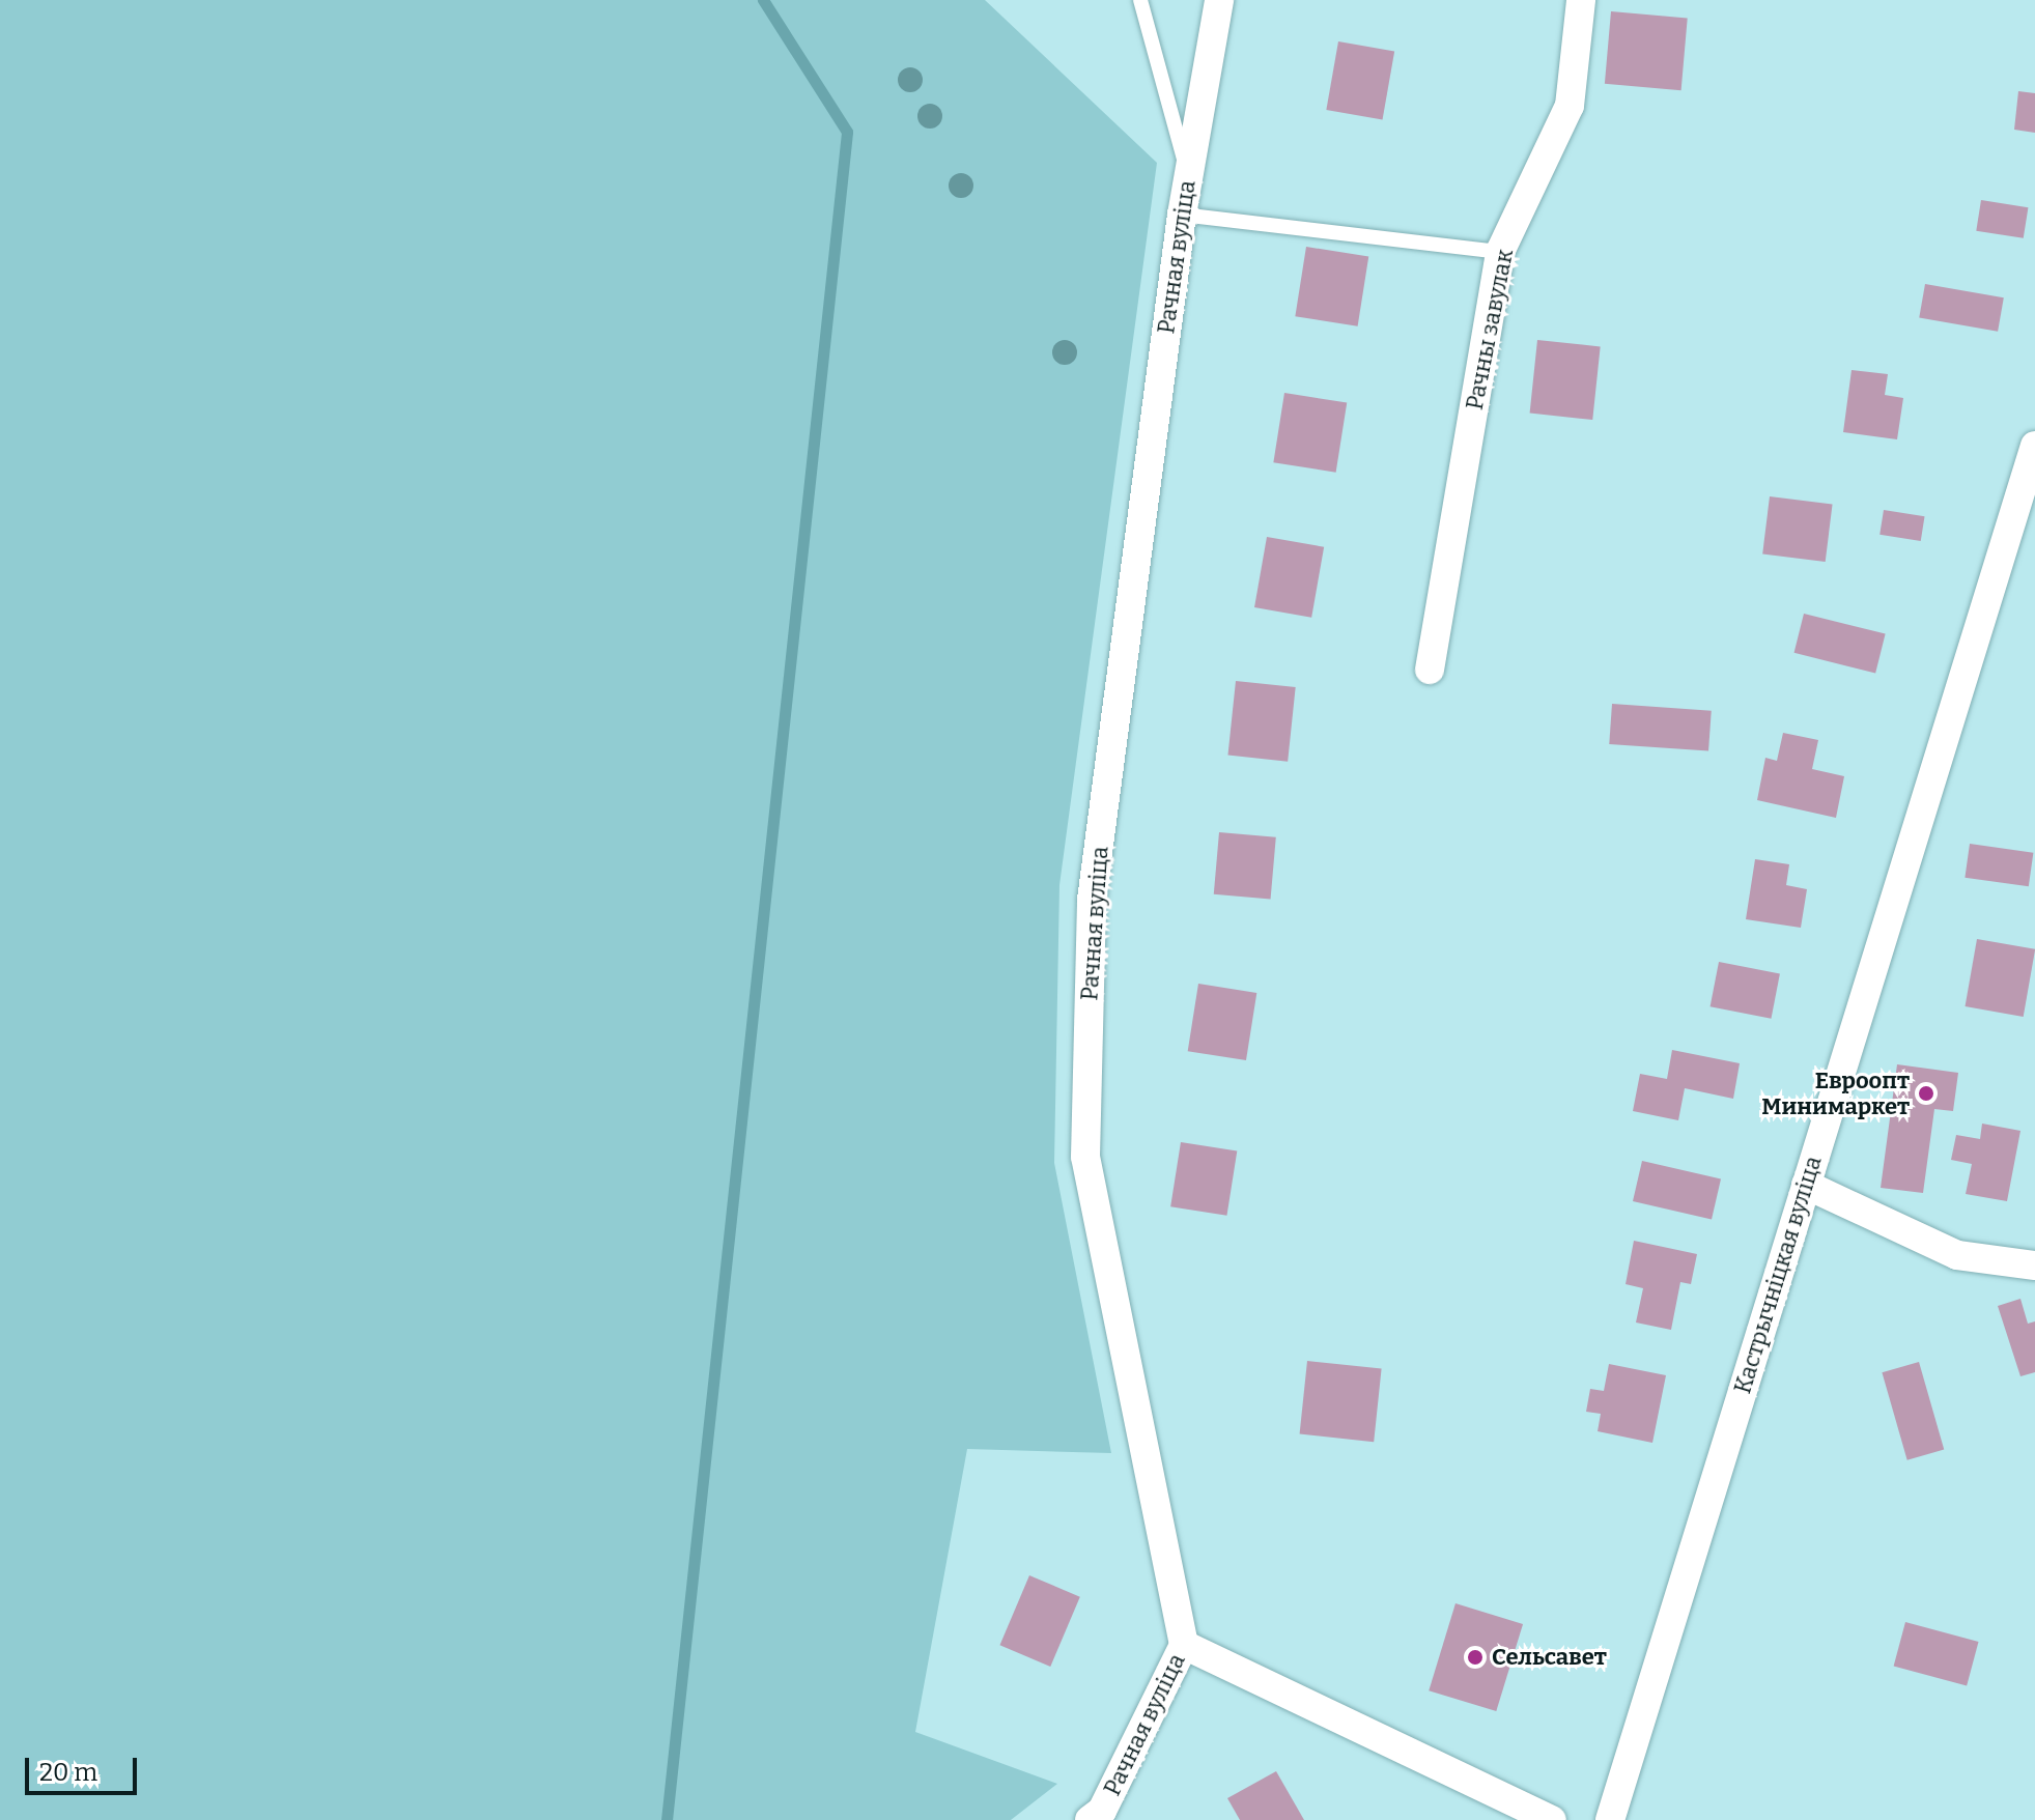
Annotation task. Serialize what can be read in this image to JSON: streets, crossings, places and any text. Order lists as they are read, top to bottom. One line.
{"streets":{"street":["Рачная вуліца","Рачны завулак","Кастрычніцкая вуліца"]},"places":["Евроопт Минимаркет","Сельсавет"],"scale_bar":"20 m"}
